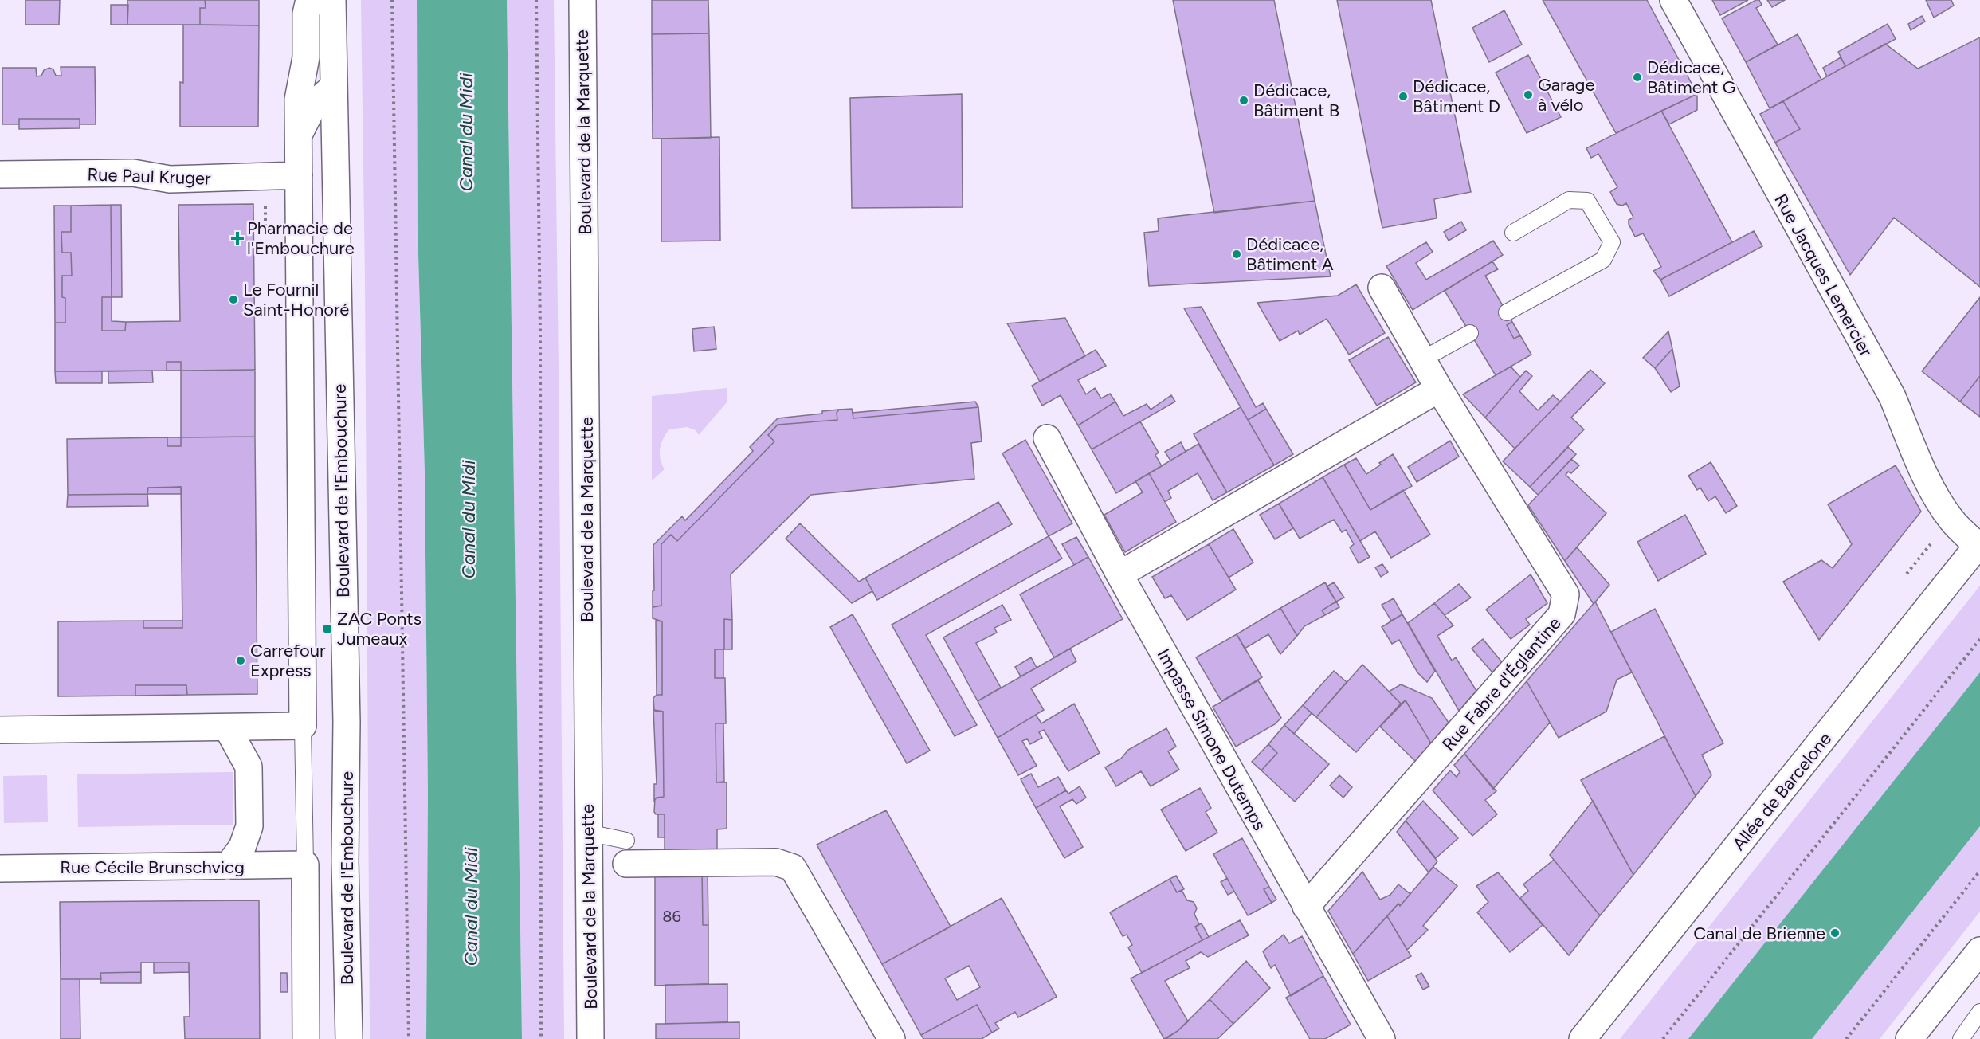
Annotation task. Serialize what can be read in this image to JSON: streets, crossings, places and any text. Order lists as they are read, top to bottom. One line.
{"streets":{"street":["Boulevard de la Marquette","Rue Paul Kruger","Rue Jacques Lemercier","Boulevard de l'Embouchure","Rue Fabre d'Églantine","Impasse Simone Dutemps","Allée de Barcelone","Rue Cécile Brunschvicg"]},"crossings":[["Rue Jacques Lemercier","Allée de Barcelone"],["Rue Fabre d'Églantine","Impasse Simone Dutemps"]],"water":["Canal du Midi"],"places":{"other":["Dédicace, Bâtiment G","Garage à vélo","Dédicace, Bâtiment D","Dédicace, Bâtiment B","Dédicace, Bâtiment A","Le Fournil Saint-Honoré","Carrefour Express","Canal de Brienne"],"health":["Pharmacie de l'Embouchure"],"transit":["ZAC Ponts Jumeaux"]},"house_numbers":["86"]}
